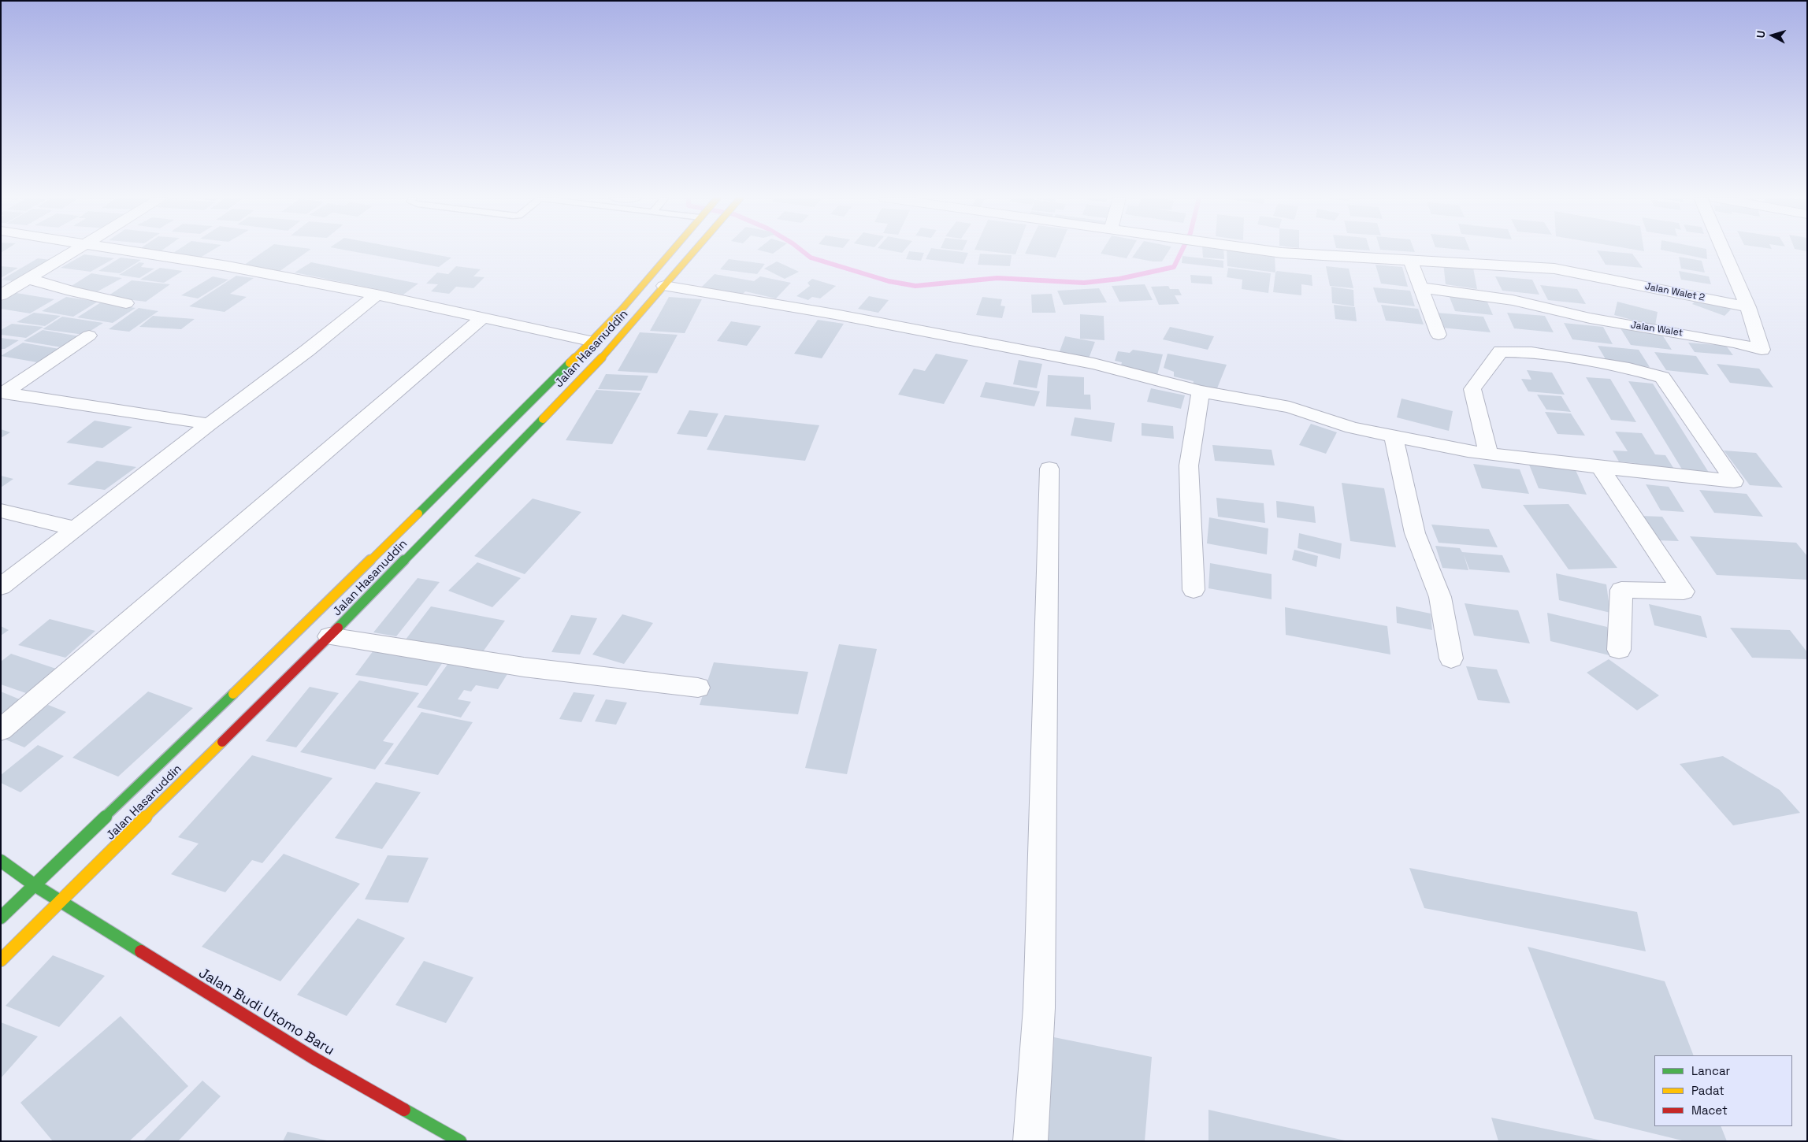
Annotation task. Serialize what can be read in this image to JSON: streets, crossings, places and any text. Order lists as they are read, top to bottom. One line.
{"streets":{"street":["Jalan Walet 2","Jalan Walet","Jalan Hasanuddin","Jalan Budi Utomo Baru"]},"crossings":[["Jalan Walet 2","Jalan Walet"],["Jalan Hasanuddin","Jalan Budi Utomo Baru"]],"legend":["Lancar","Padat","Macet"],"north":"left"}
